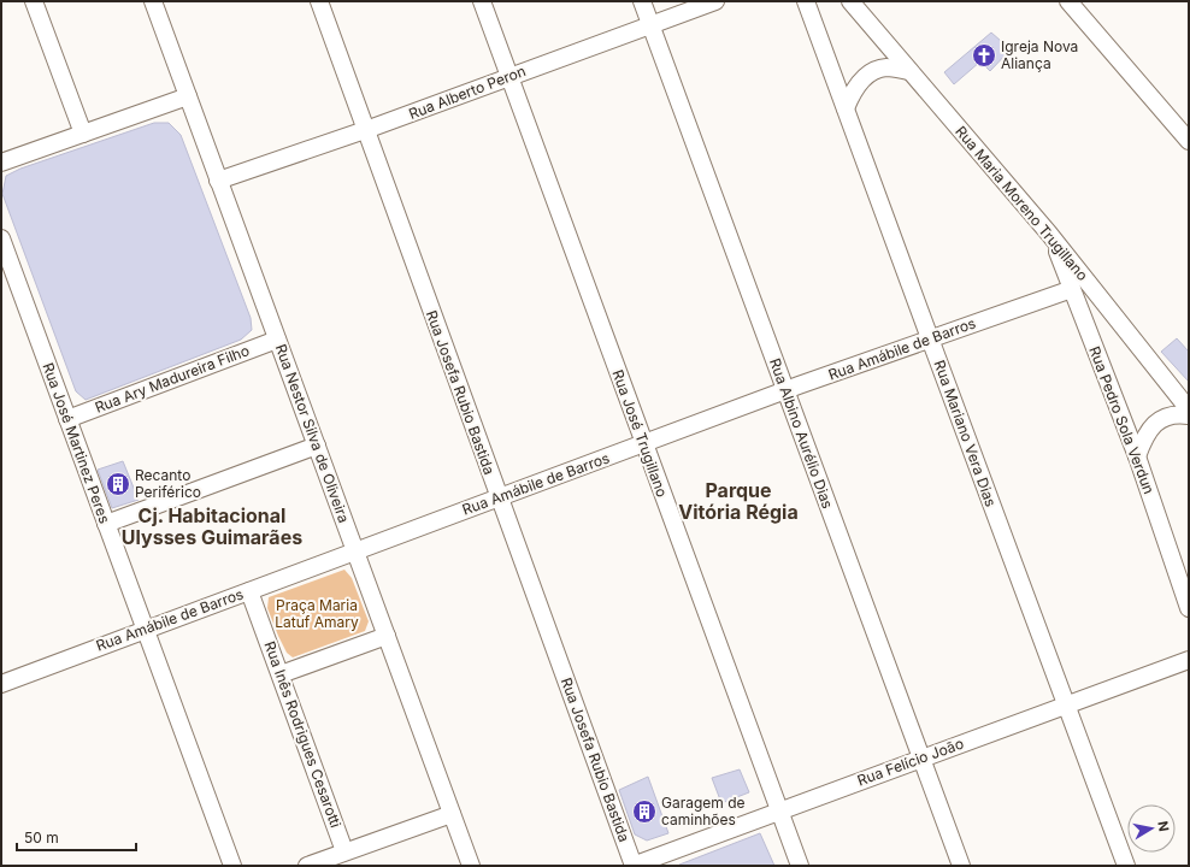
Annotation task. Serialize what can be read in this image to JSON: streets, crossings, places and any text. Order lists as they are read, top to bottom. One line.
{"streets":{"street":["Rua Alberto Peron","Rua Maria Moreno Trugillano","Rua Amábile de Barros","Rua Ary Madureira Filho","Rua Josefa Rubio Bastida","Rua Pedro Sola Verdun","Rua Nestor Silva de Oliveira","Rua José Trugillano","Rua Albino Aurélio Dias","Rua Mariano Vera Dias","Rua José Martinez Peres","Rua Inês Rodrigues Cesarotti","Rua Felício João"]},"crossings":[["Rua Alberto Peron","Rua Josefa Rubio Bastida"],["Rua Alberto Peron","Rua Nestor Silva de Oliveira"],["Rua Alberto Peron","Rua José Trugillano"],["Rua Alberto Peron","Rua Albino Aurélio Dias"],["Rua Maria Moreno Trugillano","Rua Pedro Sola Verdun"],["Rua Amábile de Barros","Rua Josefa Rubio Bastida"],["Rua Amábile de Barros","Rua Pedro Sola Verdun"],["Rua Amábile de Barros","Rua Nestor Silva de Oliveira"],["Rua Amábile de Barros","Rua José Trugillano"],["Rua Amábile de Barros","Rua Albino Aurélio Dias"],["Rua Amábile de Barros","Rua Mariano Vera Dias"],["Rua Amábile de Barros","Rua José Martinez Peres"],["Rua Amábile de Barros","Rua Inês Rodrigues Cesarotti"],["Rua Ary Madureira Filho","Rua Nestor Silva de Oliveira"],["Rua Ary Madureira Filho","Rua José Martinez Peres"],["Rua Josefa Rubio Bastida","Rua Felício João"],["Rua José Trugillano","Rua Felício João"],["Rua Albino Aurélio Dias","Rua Felício João"],["Rua Mariano Vera Dias","Rua Felício João"]],"districts":["Parque Vitória Régia","Cj. Habitacional Ulysses Guimarães"],"parks":["Praça Maria Latuf Amary"],"places":{"church":["Igreja Nova Aliança"],"building":["Recanto Periférico","Garagem de caminhões"]},"scale_bar":"50 m","north":"right"}
